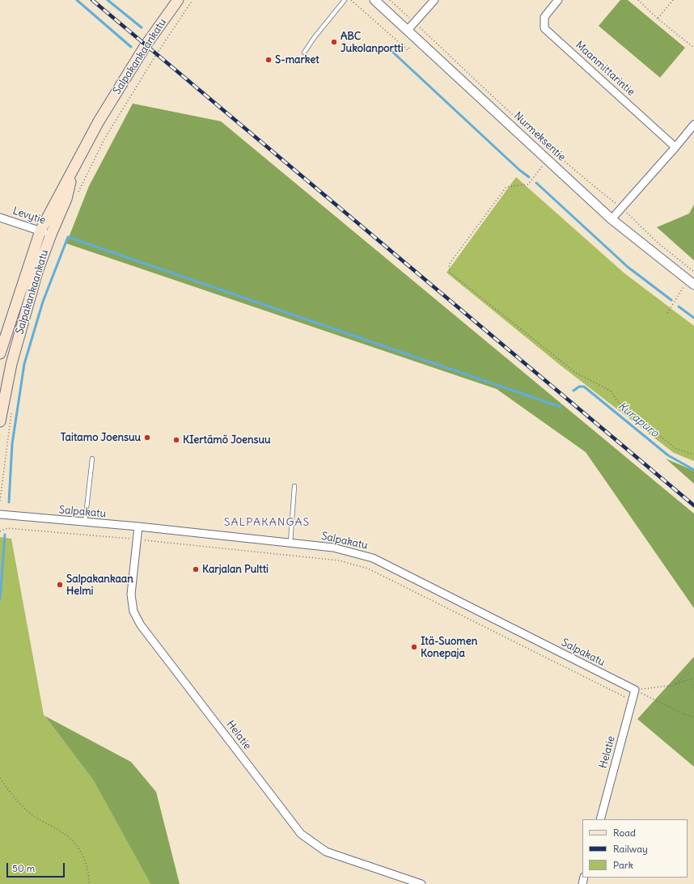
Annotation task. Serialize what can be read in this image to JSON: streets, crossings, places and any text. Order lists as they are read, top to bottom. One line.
{"streets":{"main road":["Salpakankaankatu"],"street":["Maanmittarintie","Nurmeksentie","Levytie","Salpakatu","Helatie"]},"crossings":[["Salpakankaankatu","Levytie"],["Salpakatu","Helatie"]],"districts":["SALPAKANGAS"],"water":["Kurapuro"],"places":["ABC Jukolanportti","S-market","Taitamo Joensuu","KIertämö Joensuu","Karjalan Pultti","Salpakankaan Helmi","Itä-Suomen Konepaja"],"legend":["Road","Railway","Park"],"scale_bar":"50 m"}
